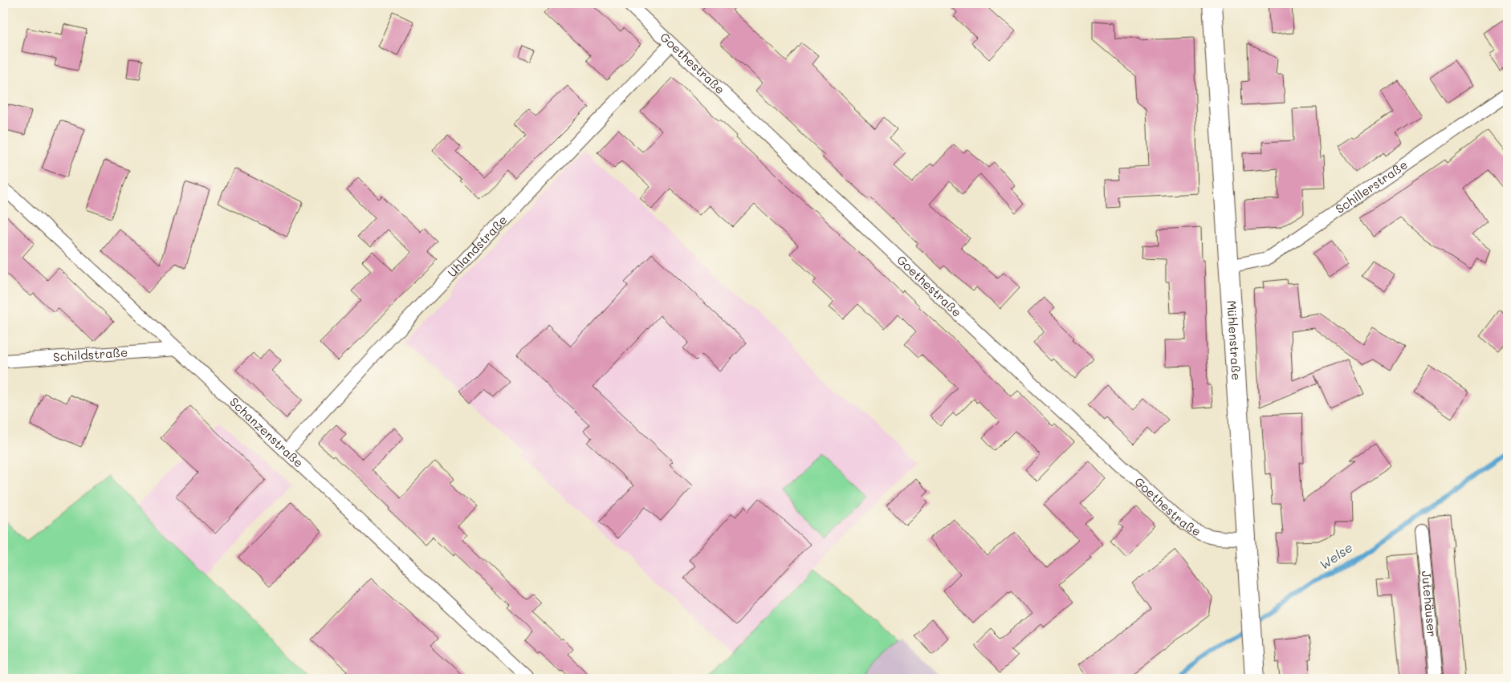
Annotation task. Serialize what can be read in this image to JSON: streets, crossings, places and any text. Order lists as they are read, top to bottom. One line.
{"streets":{"main road":["Mühlenstraße"],"street":["Goethestraße","Schillerstraße","Uhlandstraße","Schildstraße","Schanzenstraße","Jutehäuser"]},"crossings":[["Goethestraße","Uhlandstraße"],["Goethestraße","Mühlenstraße"],["Schillerstraße","Mühlenstraße"],["Uhlandstraße","Schanzenstraße"],["Schildstraße","Schanzenstraße"]],"water":["Welse"]}
